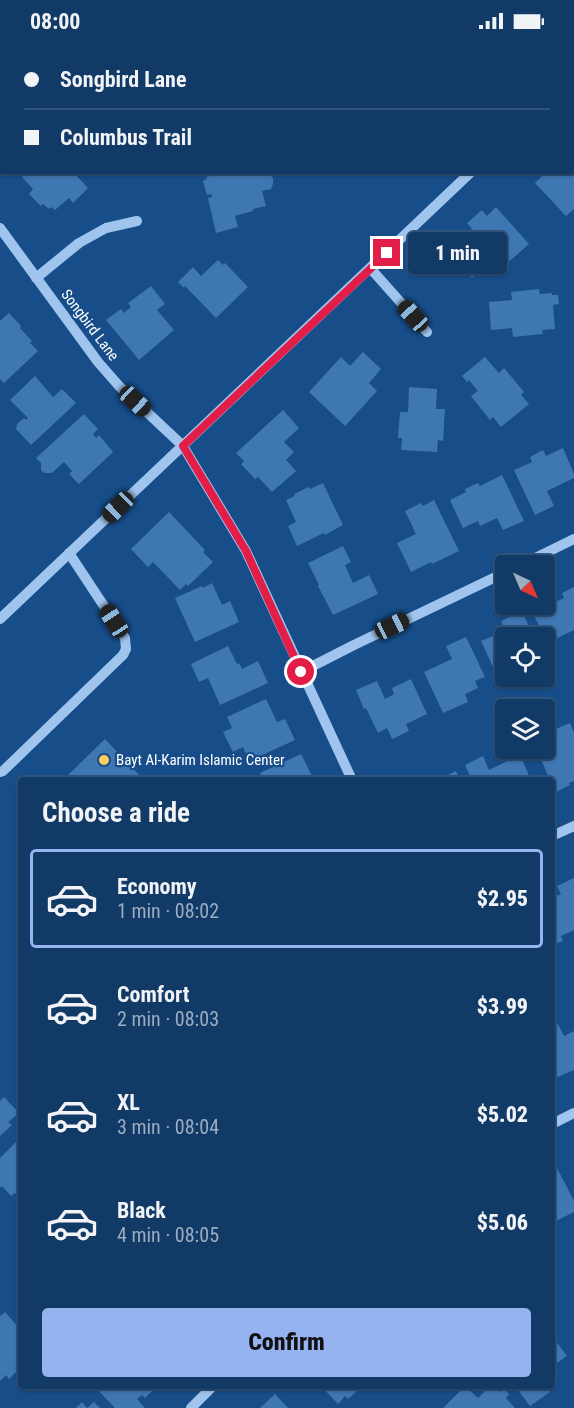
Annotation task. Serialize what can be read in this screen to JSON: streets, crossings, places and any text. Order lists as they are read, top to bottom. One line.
{"streets":{"street":["Songbird Lane"]},"places":["Bayt Al-Karim Islamic Center"],"north":"bottom right","page":{"status":"08:00","banner":["Songbird Lane","Columbus Trail"],"bubble":"1 min","heading":"Choose a ride","list":[{"name":"Economy","note":"1 min · 08:02","value":"$2.95"},{"name":"Comfort","note":"2 min · 08:03","value":"$3.99"},{"name":"XL","note":"3 min · 08:04","value":"$5.02"},{"name":"Black","note":"4 min · 08:05","value":"$5.06"}],"buttons":"Confirm"}}
